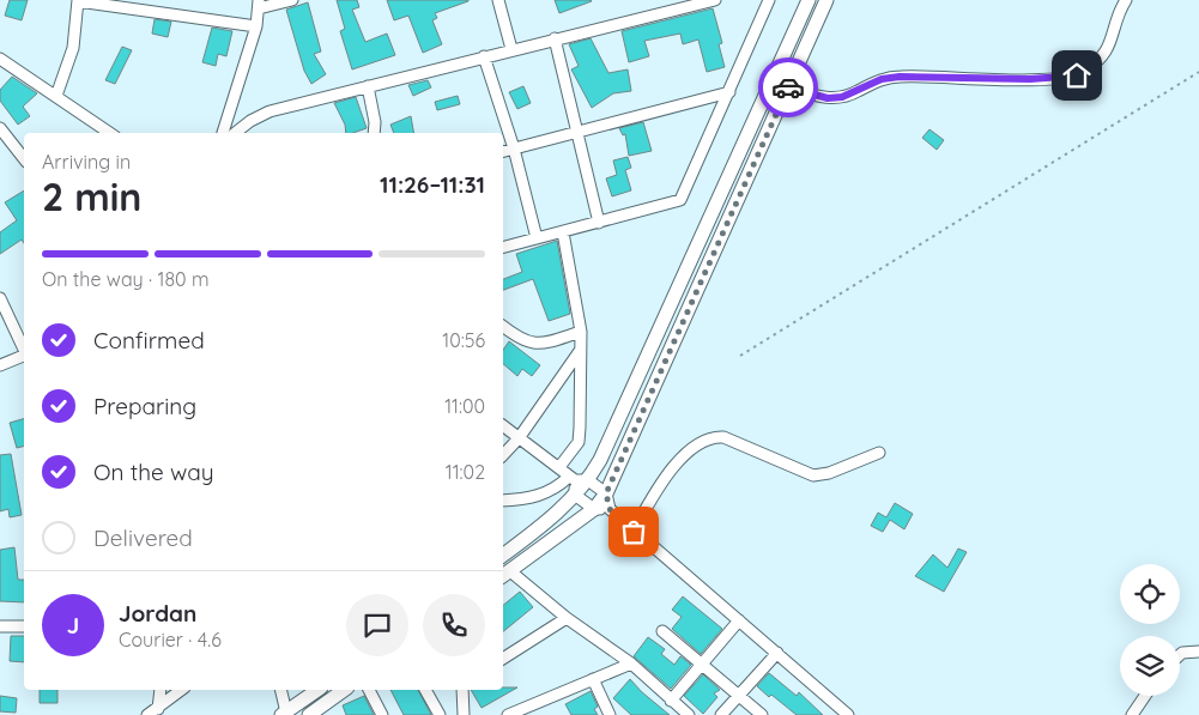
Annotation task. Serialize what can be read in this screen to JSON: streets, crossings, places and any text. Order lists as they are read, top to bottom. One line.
{"page":{"heading":["2 min","Arriving in","11:26–11:31"],"panel":["Jordan","Courier · 4.6"],"bar":"On the way · 180 m","list":[["Confirmed","10:56"],["Preparing","11:00"],["On the way","11:02"],"Delivered"],"round":"J"}}
